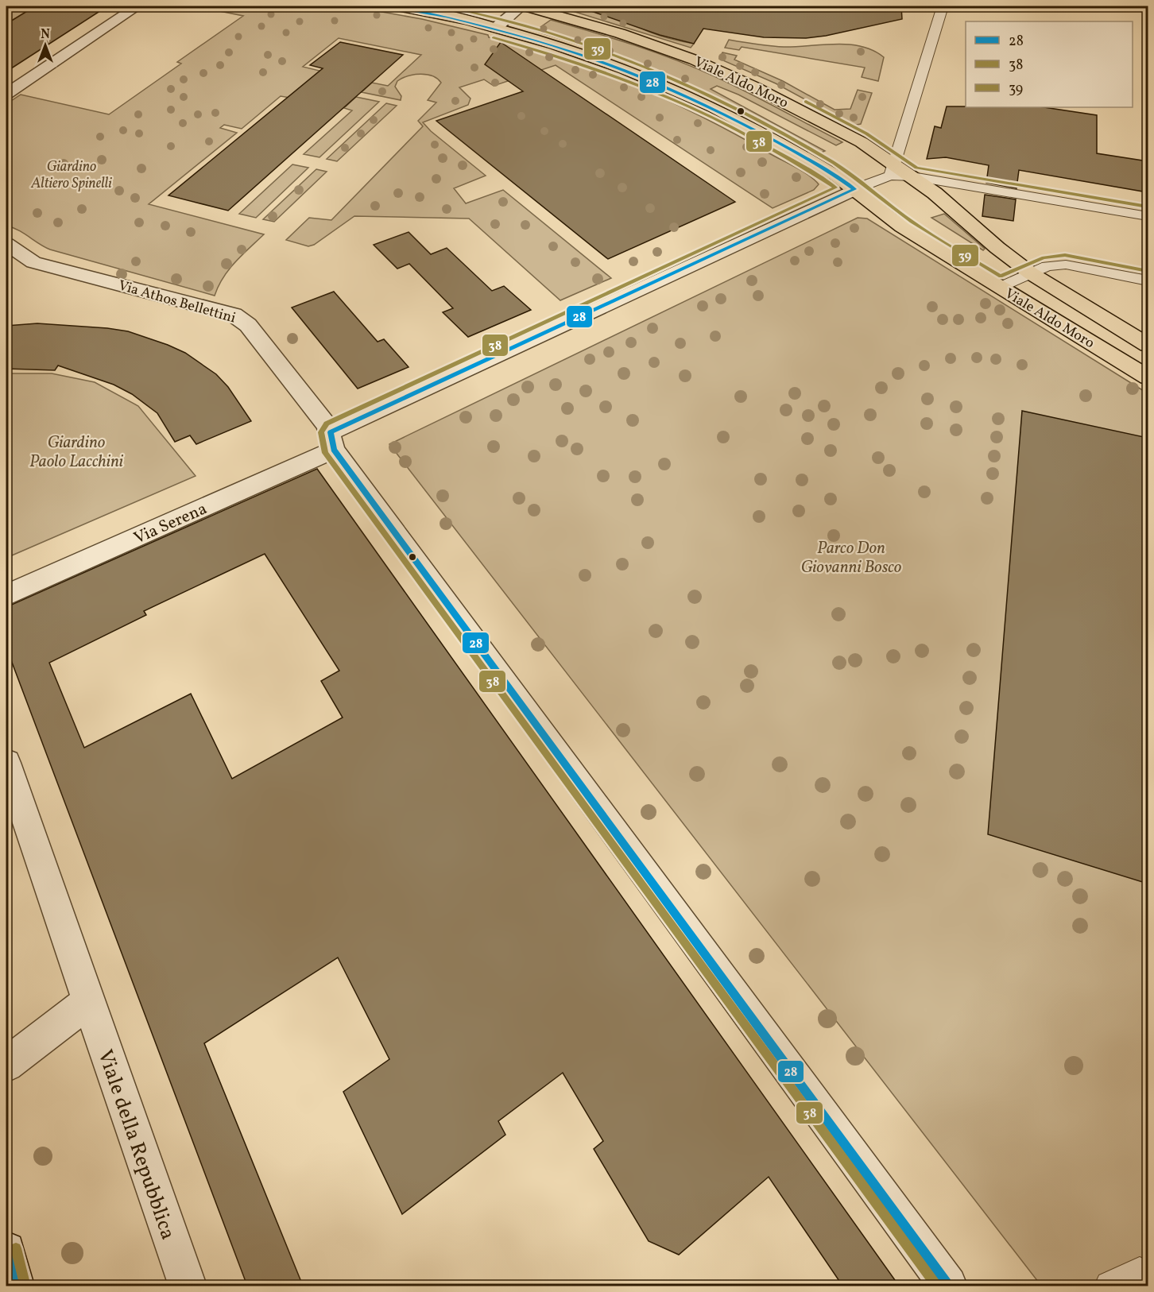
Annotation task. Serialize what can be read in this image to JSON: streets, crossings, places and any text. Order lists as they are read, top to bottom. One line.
{"streets":{"main road":["Viale Aldo Moro"],"street":["Via Athos Bellettini","Via Serena","Viale della Repubblica"]},"crossings":[["Viale Aldo Moro","Via Serena"],["Via Athos Bellettini","Via Serena"]],"parks":["Giardino Altiero Spinelli","Giardino Paolo Lacchini","Parco Don Giovanni Bosco"],"lines":["transit line 28","transit line 39","transit line 38"],"legend":["28","38","39"],"north":"top"}
